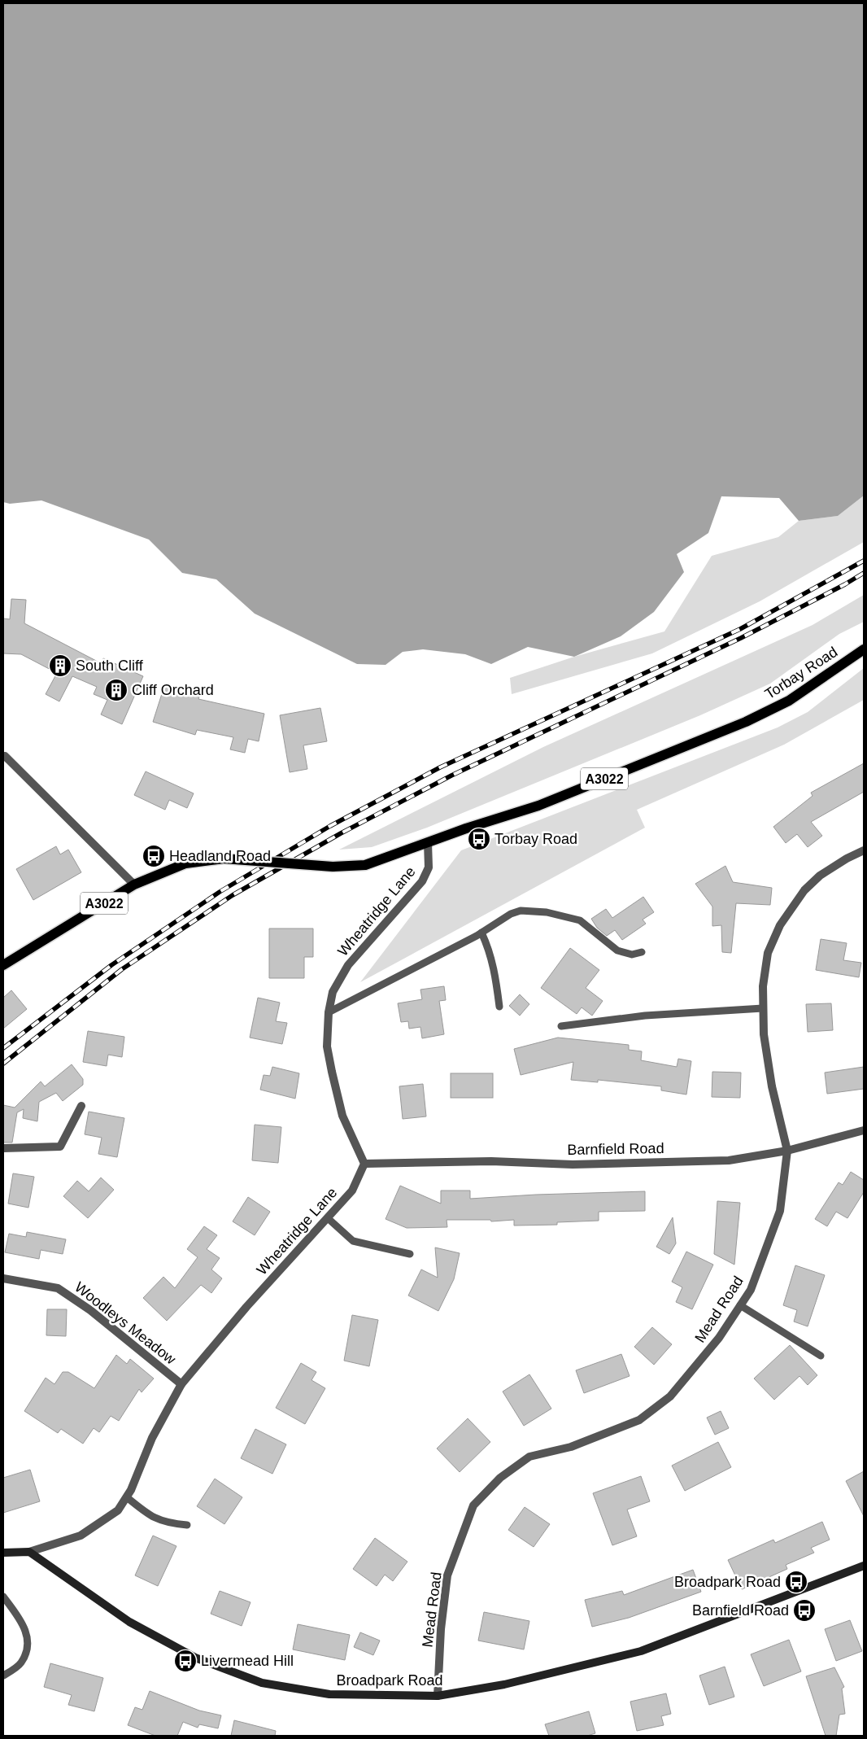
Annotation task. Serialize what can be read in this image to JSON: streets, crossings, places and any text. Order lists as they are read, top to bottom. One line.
{"streets":{"main road":["Torbay Road","A3022"],"street":["Wheatridge Lane","Barnfield Road","Mead Road","Woodleys Meadow","Broadpark Road"]},"crossings":[["Torbay Road","Wheatridge Lane"],["Wheatridge Lane","Barnfield Road"],["Wheatridge Lane","Woodleys Meadow"],["Wheatridge Lane","Broadpark Road"],["Barnfield Road","Mead Road"],["Mead Road","Broadpark Road"]],"places":{"building":["South Cliff","Cliff Orchard"],"bus stop":["Torbay Road","Headland Road","Broadpark Road","Barnfield Road","Livermead Hill"]}}
